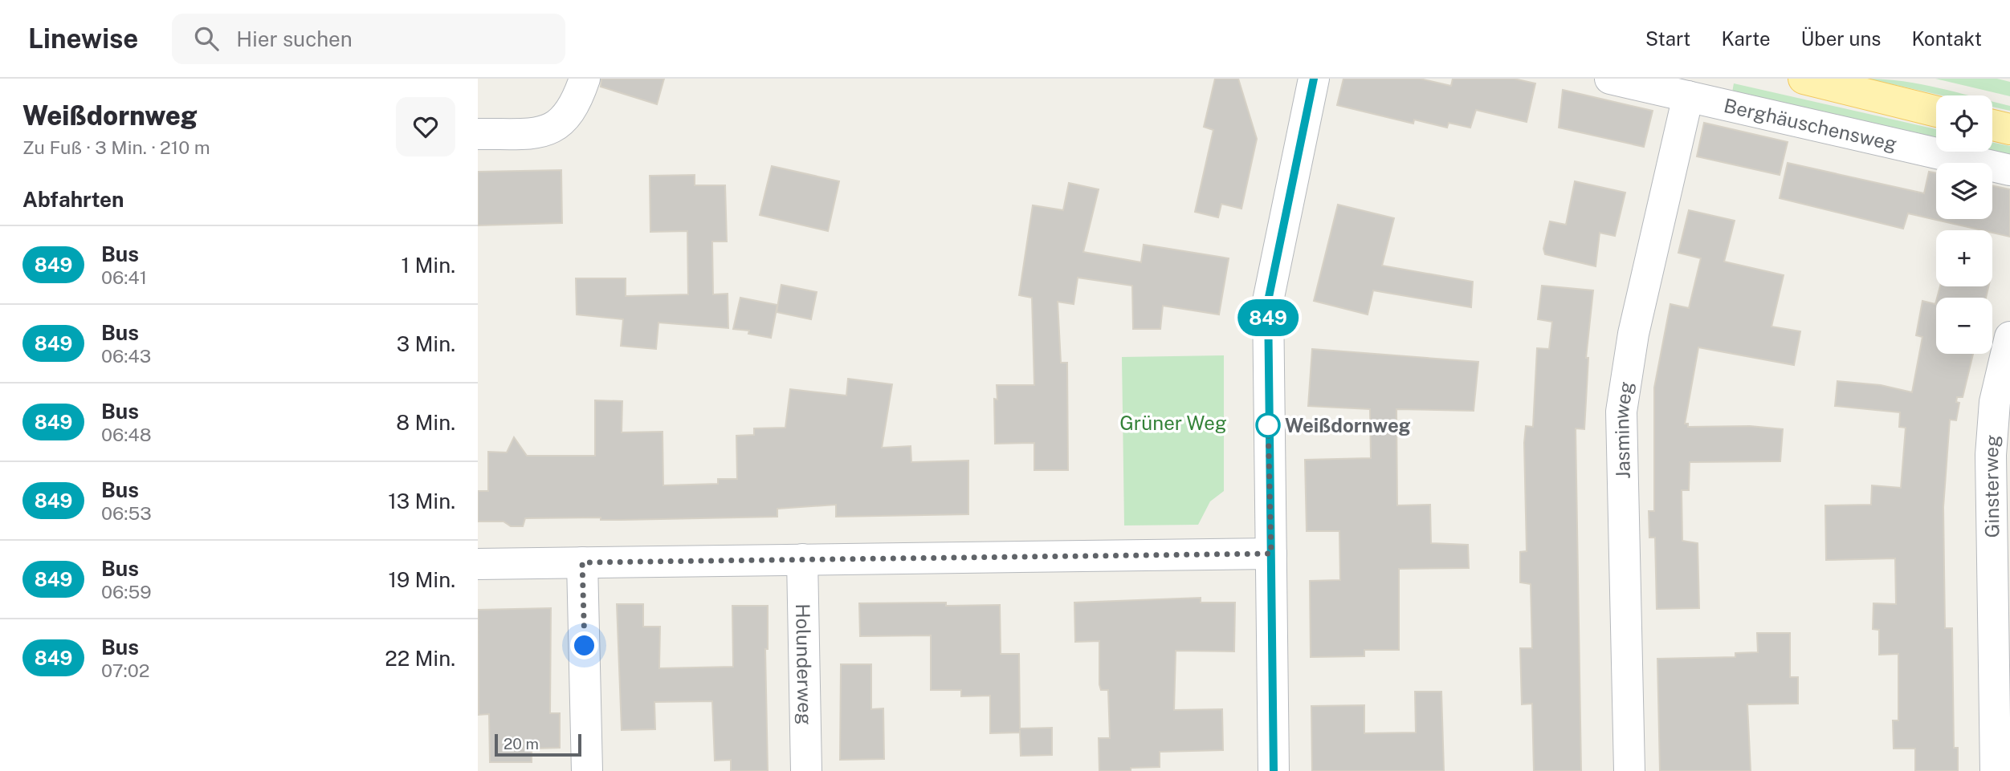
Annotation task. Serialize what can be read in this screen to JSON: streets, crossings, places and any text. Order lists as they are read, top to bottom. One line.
{"streets":{"street":["Berghäuschensweg","Jasminweg","Ginsterweg","Holunderweg"]},"crossings":[["Berghäuschensweg","Jasminweg"]],"parks":["Grüner Weg"],"places":["Weißdornweg"],"lines":["bus line 849"],"scale_bar":"20 m","page":{"header":"Linewise","search":"Hier suchen","nav":["Start","Karte","Über uns","Kontakt"],"heading":[["Weißdornweg","Zu Fuß · 3 Min. · 210 m"],"Abfahrten"],"on_map":"849","map_buttons":["+","−"],"list":[{"mark":"849","name":"Bus","note":"06:41","value":"1 Min."},{"mark":"849","name":"Bus","note":"06:43","value":"3 Min."},{"mark":"849","name":"Bus","note":"06:48","value":"8 Min."},{"mark":"849","name":"Bus","note":"06:53","value":"13 Min."},{"mark":"849","name":"Bus","note":"06:59","value":"19 Min."},{"mark":"849","name":"Bus","note":"07:02","value":"22 Min."}],"scale":"20 m"}}
